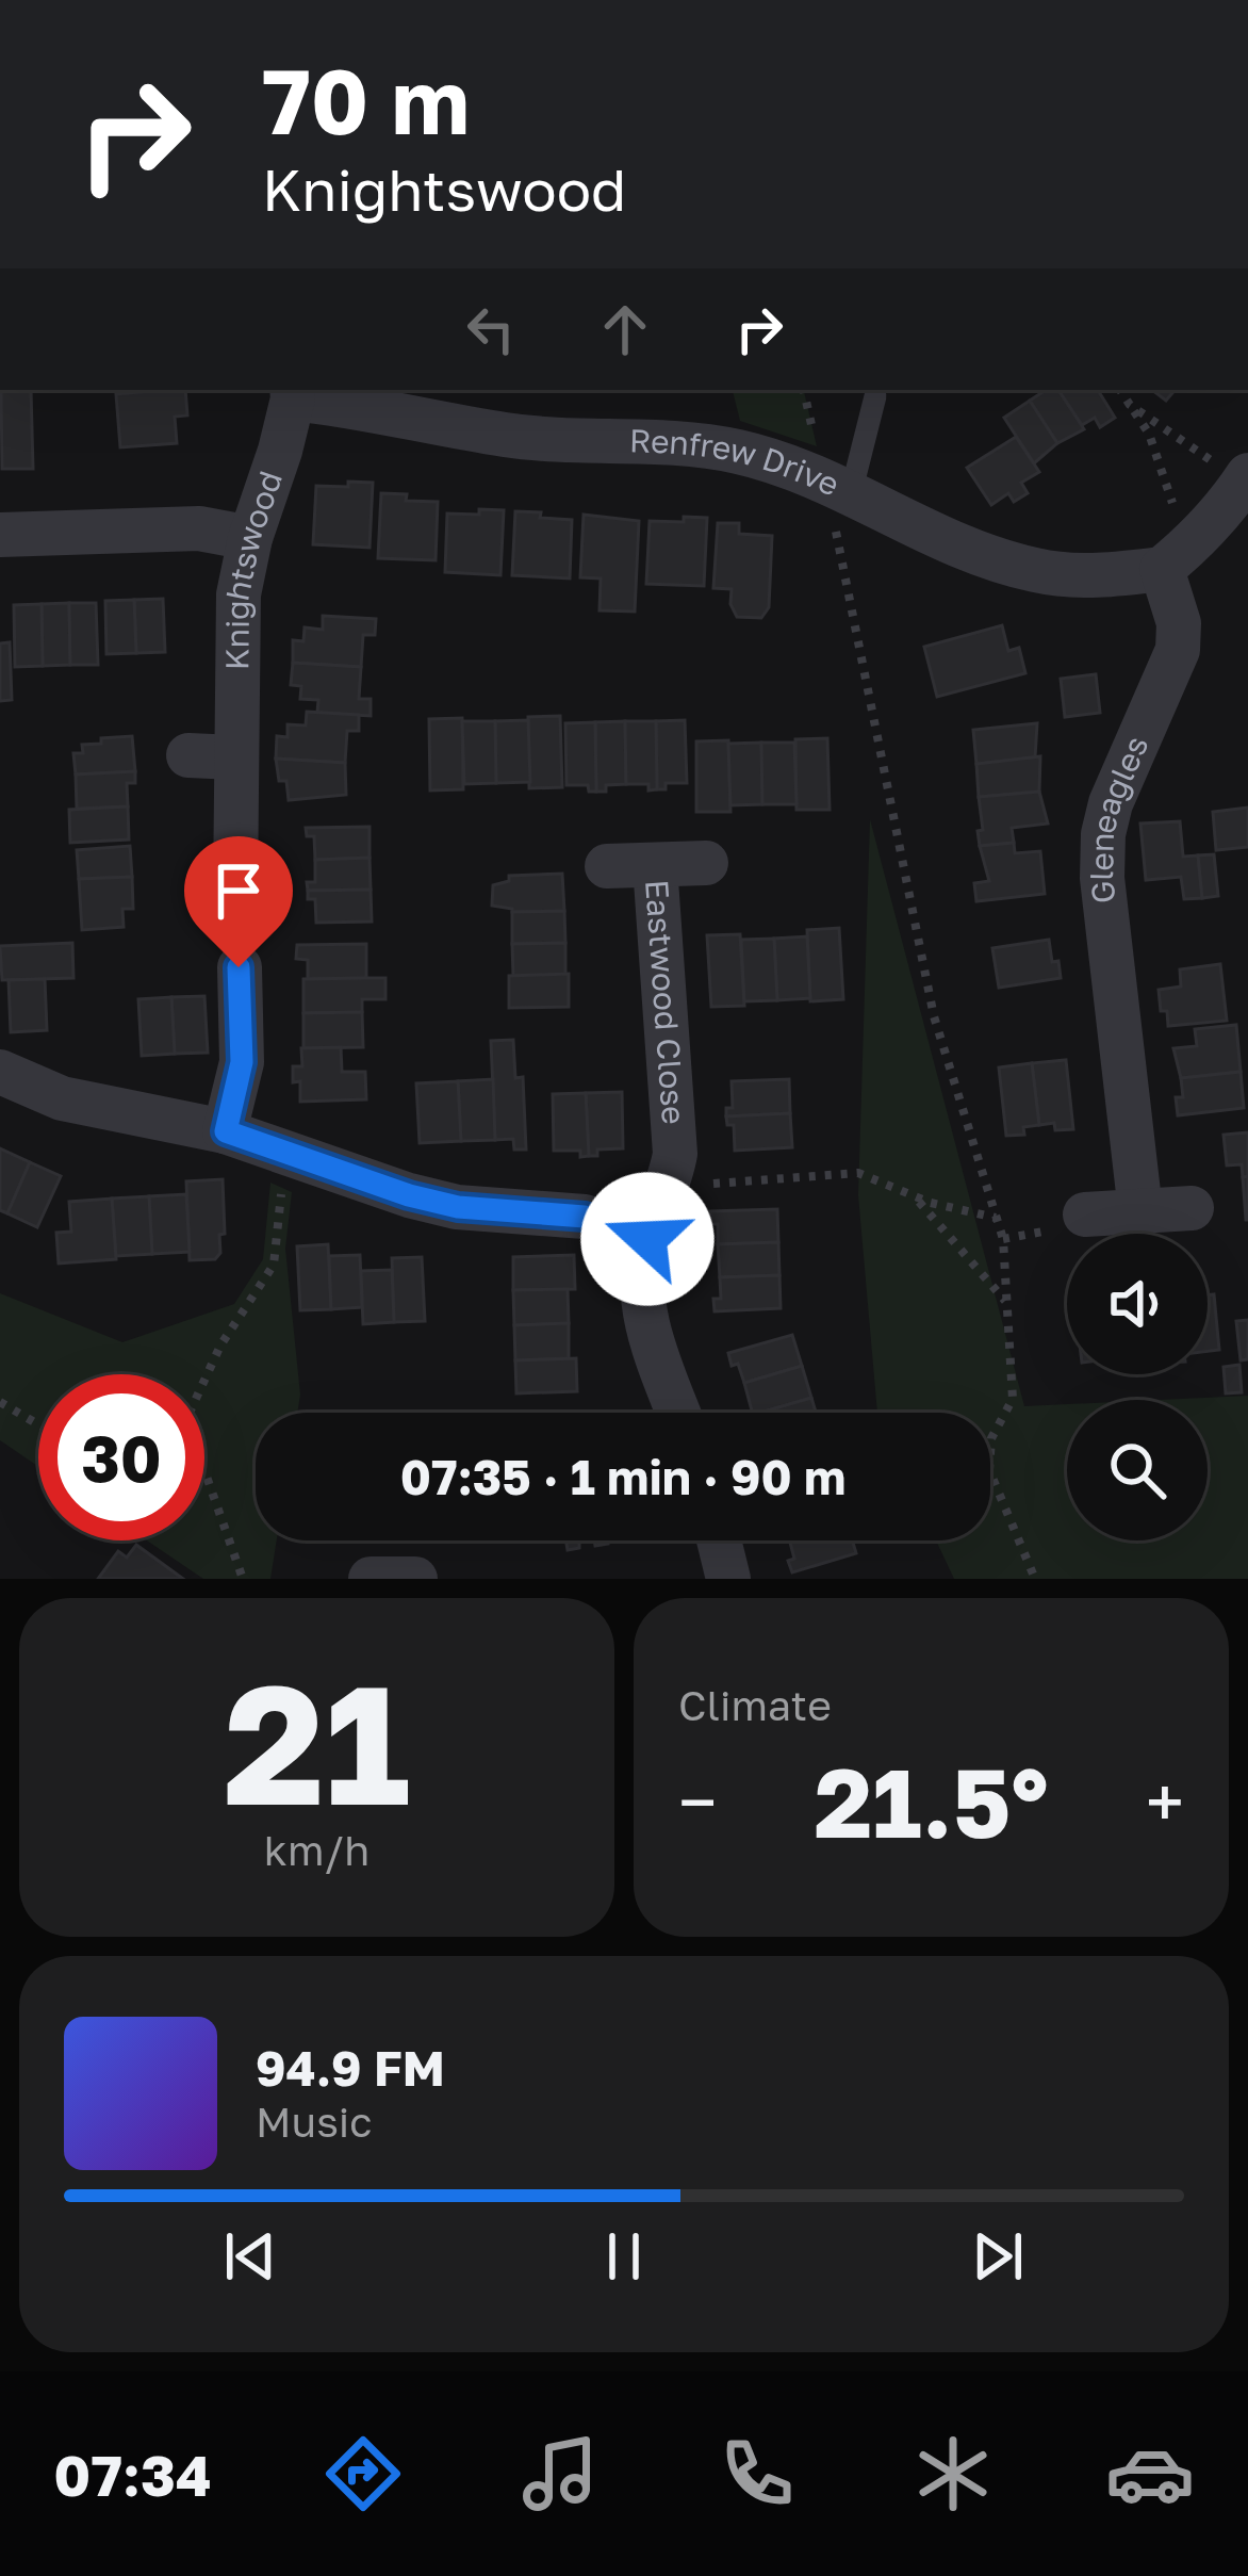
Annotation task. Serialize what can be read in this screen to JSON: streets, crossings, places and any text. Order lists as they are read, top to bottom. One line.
{"streets":{"street":["Renfrew Drive","Knightswood","Gleneagles","Eastwood Close"]},"crossings":[["Renfrew Drive","Knightswood"],["Renfrew Drive","Gleneagles"]],"page":{"turn":["70 m","Knightswood"],"limit":"30","trip":"07:35 · 1 min · 90 m","tile":[["21","km/h"],"Climate"],"heat":["−","21.5°","+"],"song":["94.9 FM","Music"],"tabs":"07:34"}}
